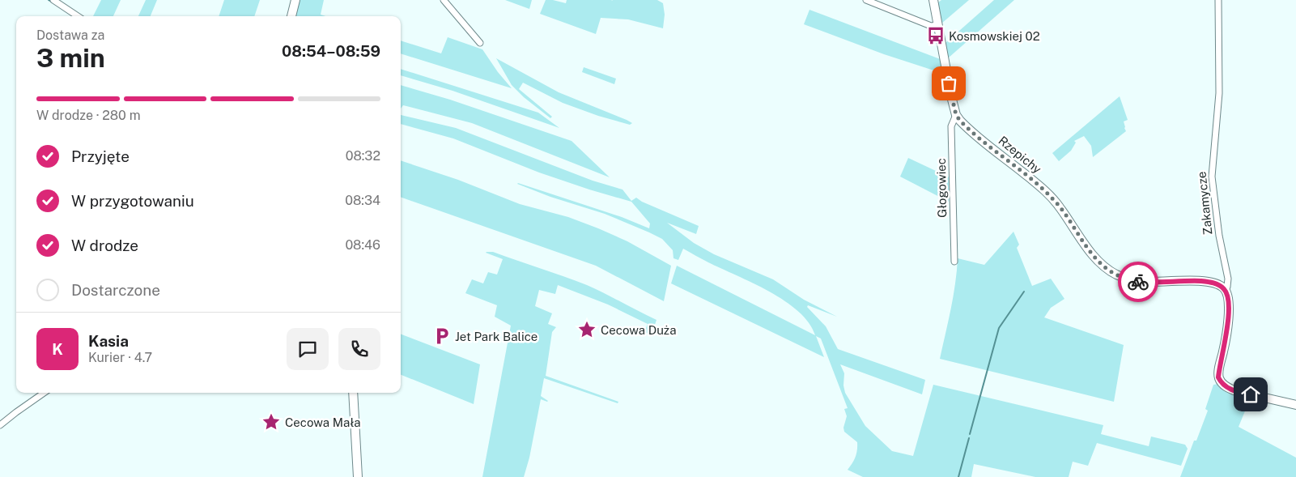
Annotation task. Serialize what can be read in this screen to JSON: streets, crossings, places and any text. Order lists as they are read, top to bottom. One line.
{"streets":{"street":["Rzepichy","Głogowiec","Zakamycze"]},"crossings":[["Rzepichy","Głogowiec"],["Rzepichy","Zakamycze"]],"places":{"bus stop":["Kosmowskiej 02"],"place":["Cecowa Duża","Cecowa Mała"],"parking":["Jet Park Balice"]},"page":{"heading":["3 min","Dostawa za","08:54–08:59"],"panel":["Kasia","Kurier · 4.7"],"bar":"W drodze · 280 m","list":[["Przyjęte","08:32"],["W przygotowaniu","08:34"],["W drodze","08:46"],"Dostarczone"],"round":"K"}}
